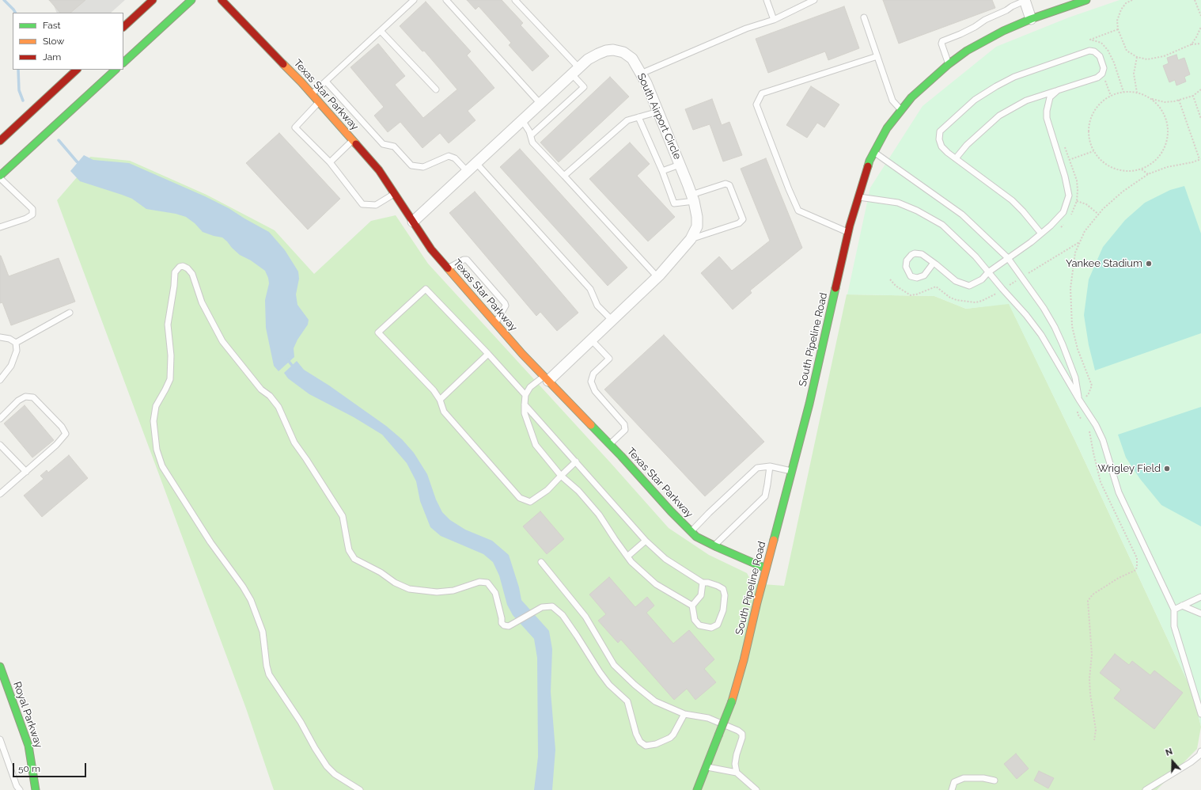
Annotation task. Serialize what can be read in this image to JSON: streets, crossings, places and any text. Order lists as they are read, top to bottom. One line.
{"streets":{"street":["Texas Star Parkway","South Airport Circle","South Pipeline Road","Royal Parkway"]},"crossings":[["Texas Star Parkway","South Airport Circle"],["Texas Star Parkway","South Pipeline Road"]],"places":["Yankee Stadium","Wrigley Field"],"legend":["Fast","Slow","Jam"],"scale_bar":"50 m","north":"top"}
